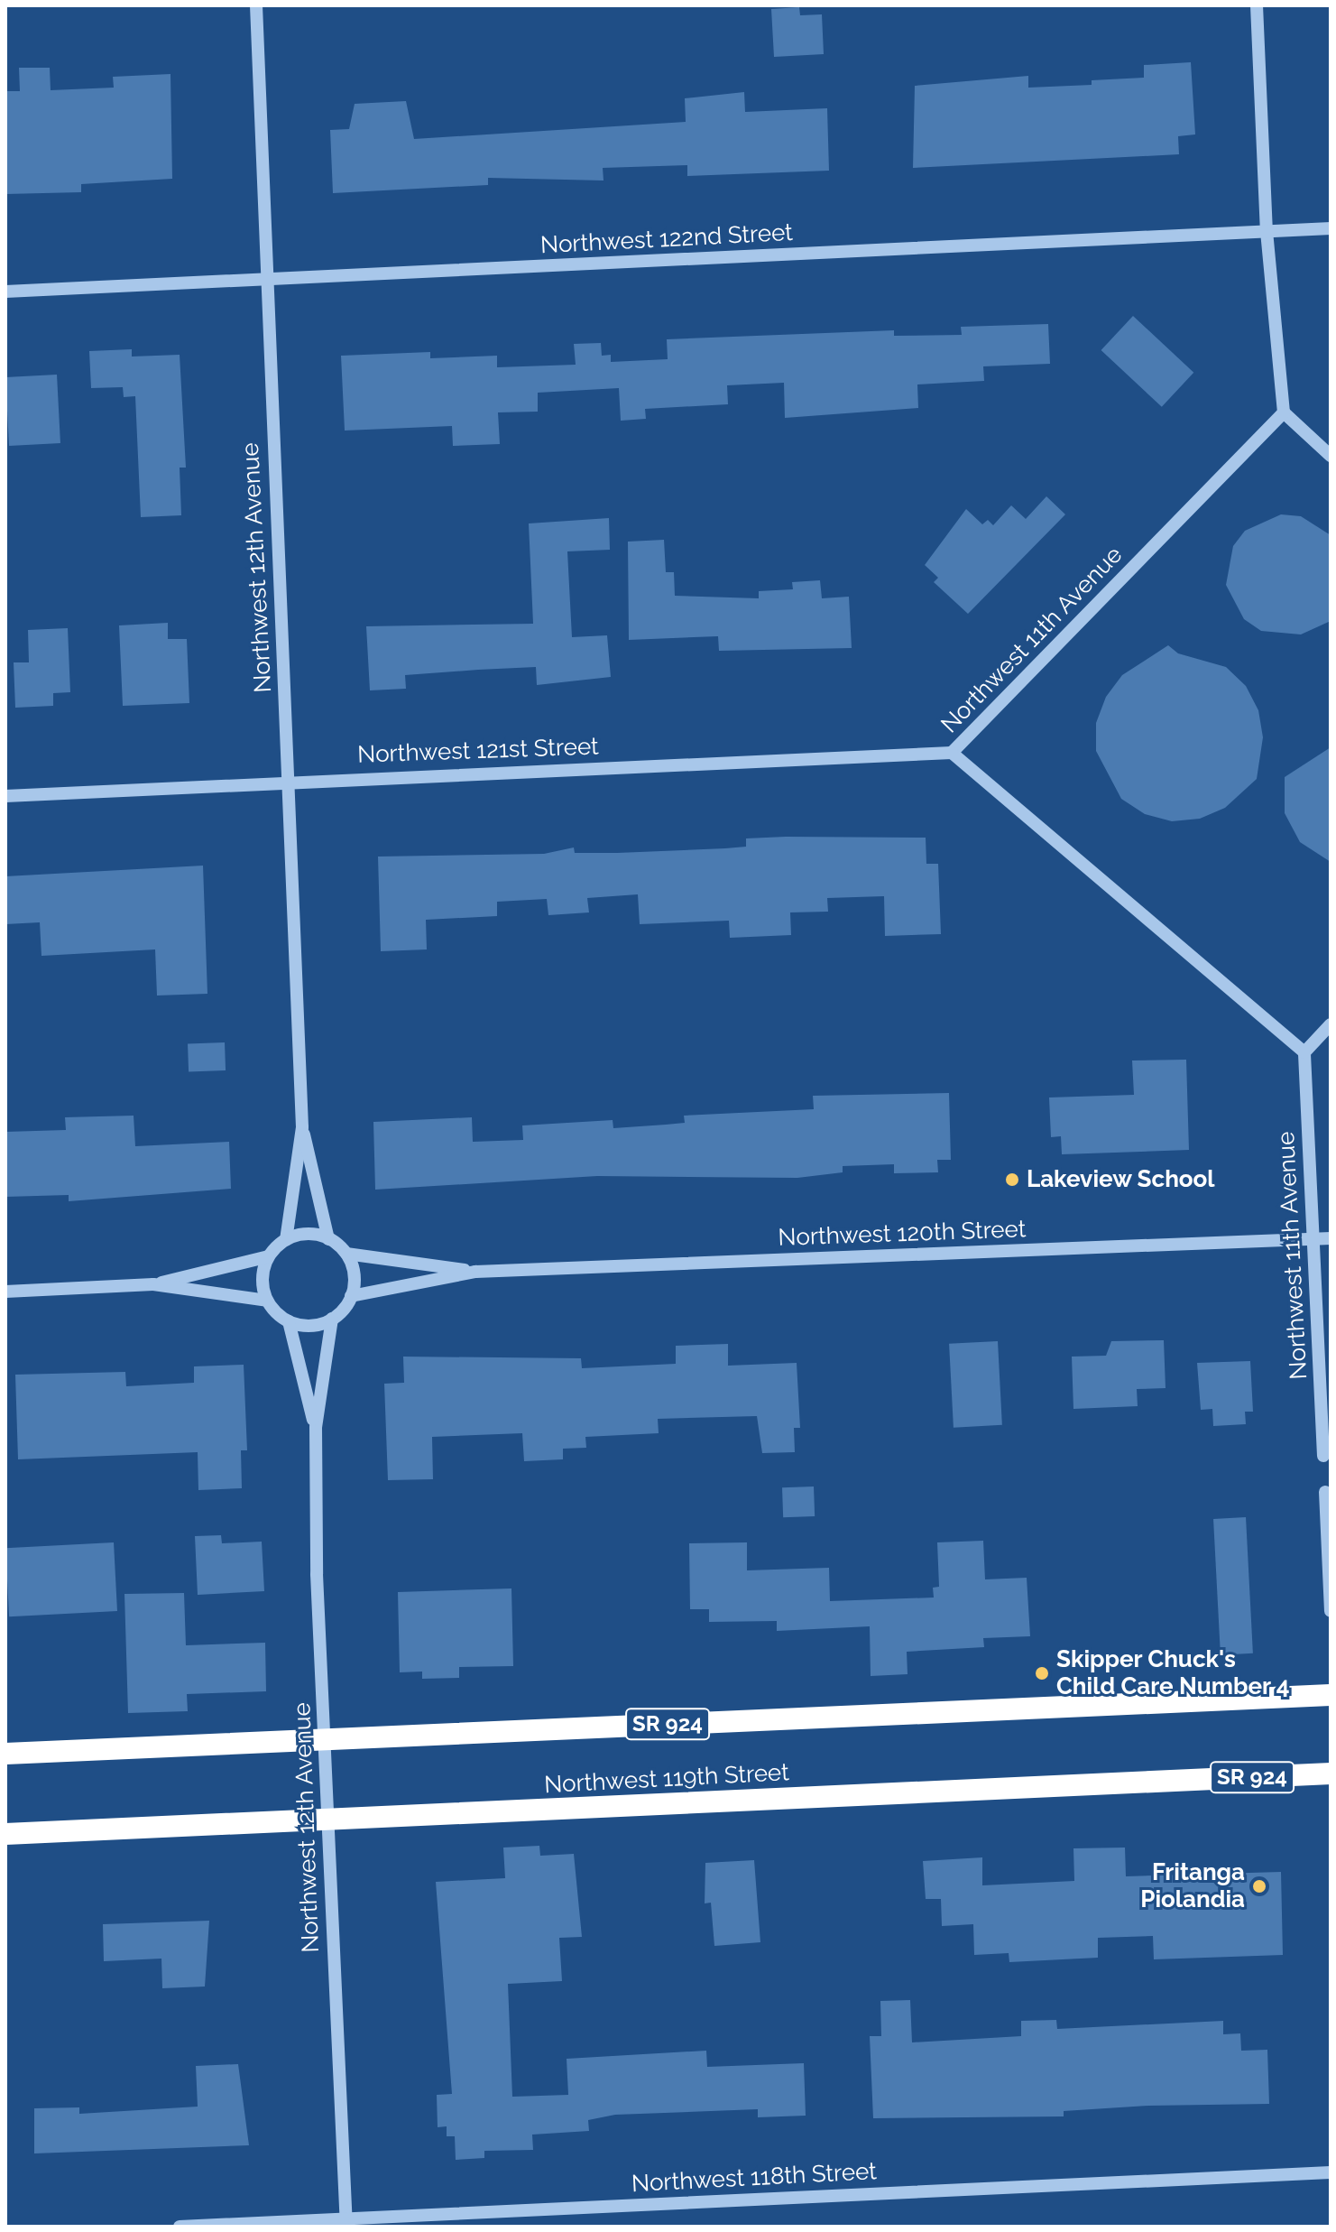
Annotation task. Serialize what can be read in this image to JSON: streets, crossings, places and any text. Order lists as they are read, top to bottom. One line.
{"streets":{"highway":["SR 924","Northwest 119th Street"],"street":["Northwest 122nd Street","Northwest 12th Avenue","Northwest 11th Avenue","Northwest 121st Street","Northwest 120th Street","Northwest 118th Street"]},"crossings":[["Northwest 122nd Street","Northwest 12th Avenue"],["Northwest 12th Avenue","Northwest 121st Street"],["Northwest 12th Avenue","Northwest 120th Street"],["Northwest 12th Avenue","SR 924"],["Northwest 12th Avenue","Northwest 119th Street"],["Northwest 12th Avenue","Northwest 118th Street"],["Northwest 11th Avenue","Northwest 121st Street"],["Northwest 11th Avenue","Northwest 120th Street"]],"places":["Lakeview School","Skipper Chuck's Child Care Number 4","Fritanga Piolandia"]}
